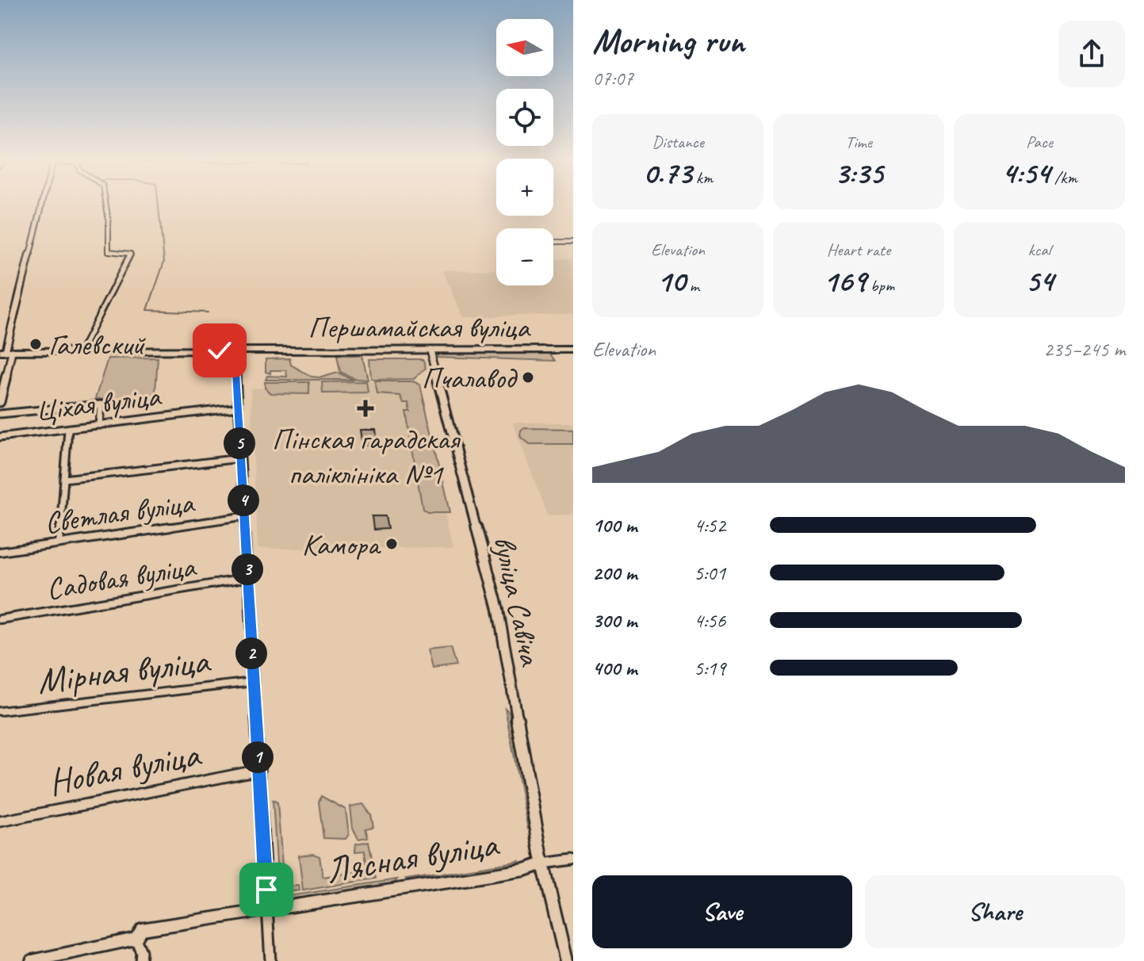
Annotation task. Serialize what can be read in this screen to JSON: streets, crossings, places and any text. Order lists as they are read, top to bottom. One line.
{"streets":{"main road":["Першамайская вуліца"],"street":["Ціхая вуліца","Светлая вуліца","Садовая вуліца","вуліца Савіча","Мірная вуліца","Новая вуліца","Лясная вуліца"]},"crossings":[["Першамайская вуліца","вуліца Савіча"],["вуліца Савіча","Лясная вуліца"]],"places":{"other":["Галевский","Пчалавод","Камора"],"health":["Пінская гарадская паліклініка №1"]},"north":"left","page":{"heading":["Morning run","07:07"],"map_buttons":["+","−"],"stats":[["Distance","0.73 km"],["Time","3:35"],["Pace","4:54 /km"],["Elevation","10 m"],["Heart rate","169 bpm"],["kcal","54"]],"chart":["Elevation","235–245 m"],"pins":["5","4","3","2","1"],"list":[{"name":"100 m","note":"4:52"},{"name":"200 m","note":"5:01"},{"name":"300 m","note":"4:56"},{"name":"400 m","note":"5:19"}],"buttons":["Save","Share"]}}
